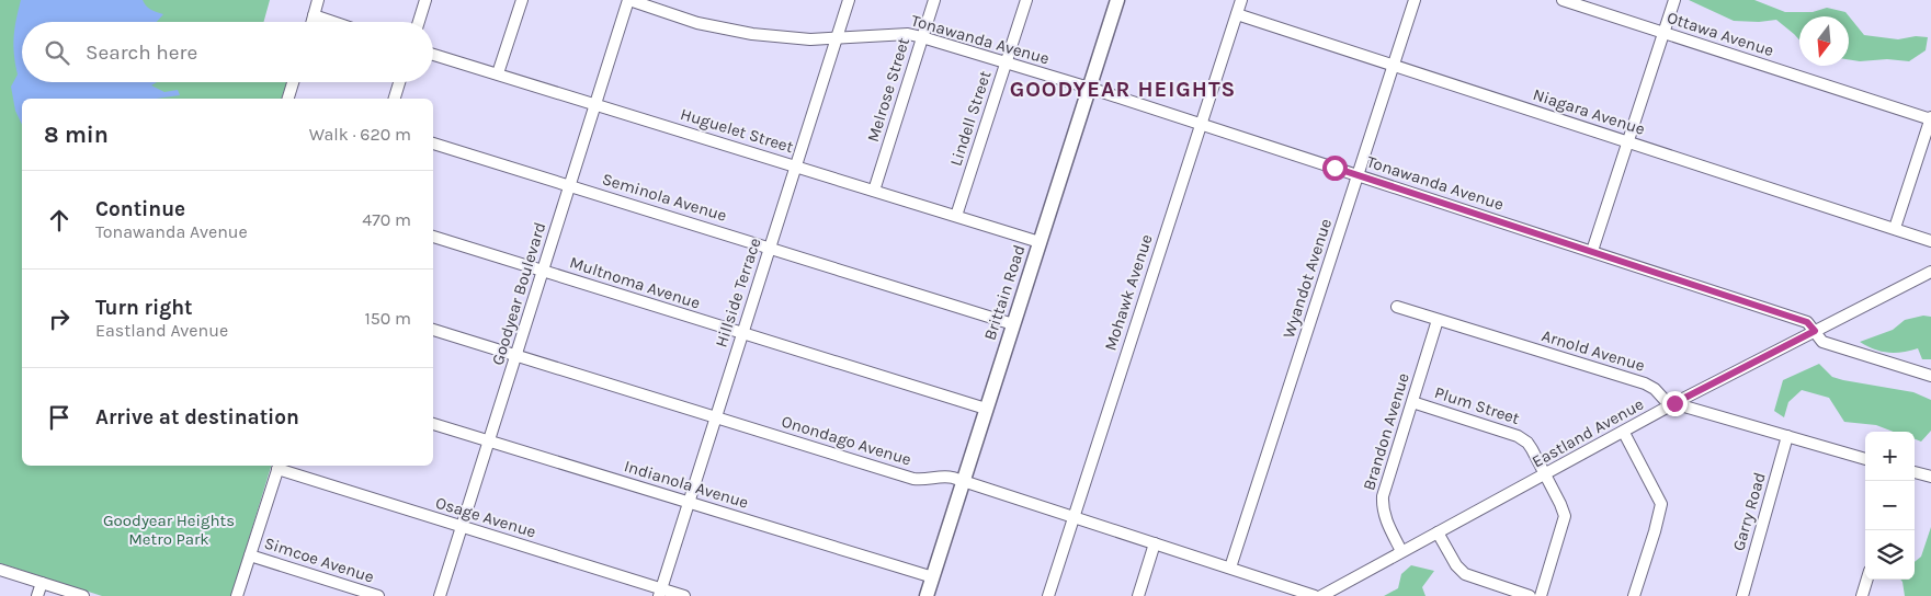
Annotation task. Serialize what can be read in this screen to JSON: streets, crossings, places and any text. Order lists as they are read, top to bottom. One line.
{"streets":{"main road":["Brittain Road"],"street":["Ottawa Avenue","Tonawanda Avenue","Melrose Street","Niagara Avenue","Lindell Street","Huguelet Street","Seminola Avenue","Wyandot Avenue","Multnoma Avenue","Hillside Terrace","Mohawk Avenue","Goodyear Boulevard","Arnold Avenue","Plum Street","Brandon Avenue","Eastland Avenue","Onondago Avenue","Indianola Avenue","Garry Road","Osage Avenue","Simcoe Avenue"]},"crossings":[["Tonawanda Avenue","Melrose Street"],["Tonawanda Avenue","Lindell Street"],["Tonawanda Avenue","Wyandot Avenue"],["Tonawanda Avenue","Hillside Terrace"],["Tonawanda Avenue","Brittain Road"],["Tonawanda Avenue","Mohawk Avenue"],["Tonawanda Avenue","Goodyear Boulevard"],["Tonawanda Avenue","Eastland Avenue"],["Melrose Street","Huguelet Street"],["Niagara Avenue","Wyandot Avenue"],["Niagara Avenue","Mohawk Avenue"],["Lindell Street","Huguelet Street"],["Huguelet Street","Hillside Terrace"],["Huguelet Street","Brittain Road"],["Huguelet Street","Goodyear Boulevard"],["Seminola Avenue","Hillside Terrace"],["Seminola Avenue","Brittain Road"],["Seminola Avenue","Goodyear Boulevard"],["Wyandot Avenue","Onondago Avenue"],["Multnoma Avenue","Hillside Terrace"],["Multnoma Avenue","Brittain Road"],["Multnoma Avenue","Goodyear Boulevard"],["Hillside Terrace","Onondago Avenue"],["Hillside Terrace","Indianola Avenue"],["Hillside Terrace","Osage Avenue"],["Brittain Road","Onondago Avenue"],["Brittain Road","Indianola Avenue"],["Mohawk Avenue","Onondago Avenue"],["Goodyear Boulevard","Onondago Avenue"],["Goodyear Boulevard","Indianola Avenue"],["Goodyear Boulevard","Osage Avenue"],["Arnold Avenue","Brandon Avenue"],["Arnold Avenue","Eastland Avenue"],["Arnold Avenue","Garry Road"],["Plum Street","Brandon Avenue"],["Plum Street","Eastland Avenue"],["Brandon Avenue","Eastland Avenue"]],"districts":["GOODYEAR HEIGHTS"],"parks":["Goodyear Heights Metro Park"],"north":"bottom","page":{"search":"Search here","heading":["8 min","Walk · 620 m"],"list":[["Continue","Tonawanda Avenue","470 m"],["Turn right","Eastland Avenue","150 m"],"Arrive at destination"],"map_buttons":["+","−"]}}
